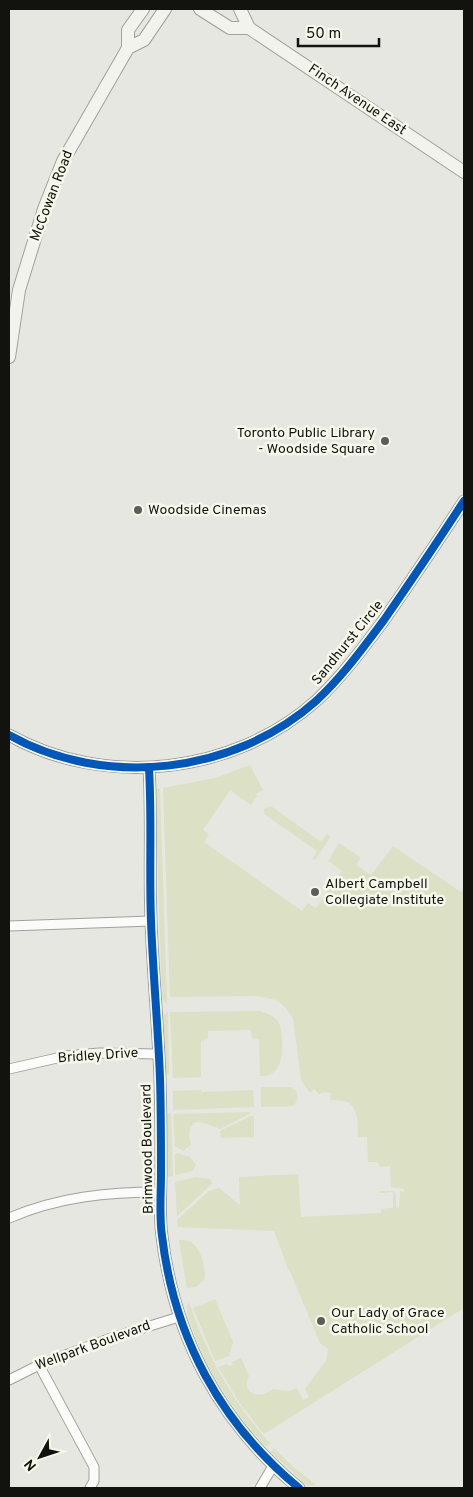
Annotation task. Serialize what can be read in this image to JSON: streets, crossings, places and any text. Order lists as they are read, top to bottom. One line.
{"streets":{"main road":["Finch Avenue East","McCowan Road"],"street":["Sandhurst Circle","Bridley Drive","Brimwood Boulevard","Wellpark Boulevard"]},"crossings":[["Sandhurst Circle","Brimwood Boulevard"],["Bridley Drive","Brimwood Boulevard"],["Brimwood Boulevard","Wellpark Boulevard"]],"places":["Toronto Public Library - Woodside Square","Woodside Cinemas","Albert Campbell Collegiate Institute","Our Lady of Grace Catholic School"],"scale_bar":"50 m","north":"bottom left"}
